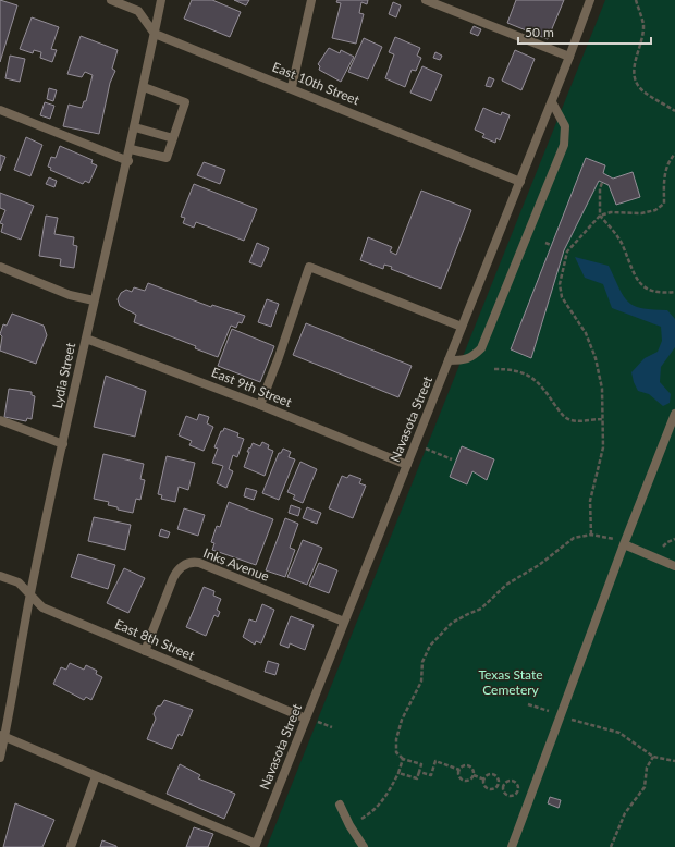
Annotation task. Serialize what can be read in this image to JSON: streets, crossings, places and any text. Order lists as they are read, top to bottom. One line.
{"streets":{"street":["East 10th Street","Lydia Street","East 9th Street","Navasota Street","Inks Avenue","East 8th Street"]},"crossings":[["East 10th Street","Lydia Street"],["East 10th Street","Navasota Street"],["Lydia Street","East 9th Street"],["Lydia Street","East 8th Street"],["East 9th Street","Navasota Street"],["Navasota Street","Inks Avenue"],["Navasota Street","East 8th Street"],["Inks Avenue","East 8th Street"]],"parks":["Texas State Cemetery"],"scale_bar":"50 m"}
